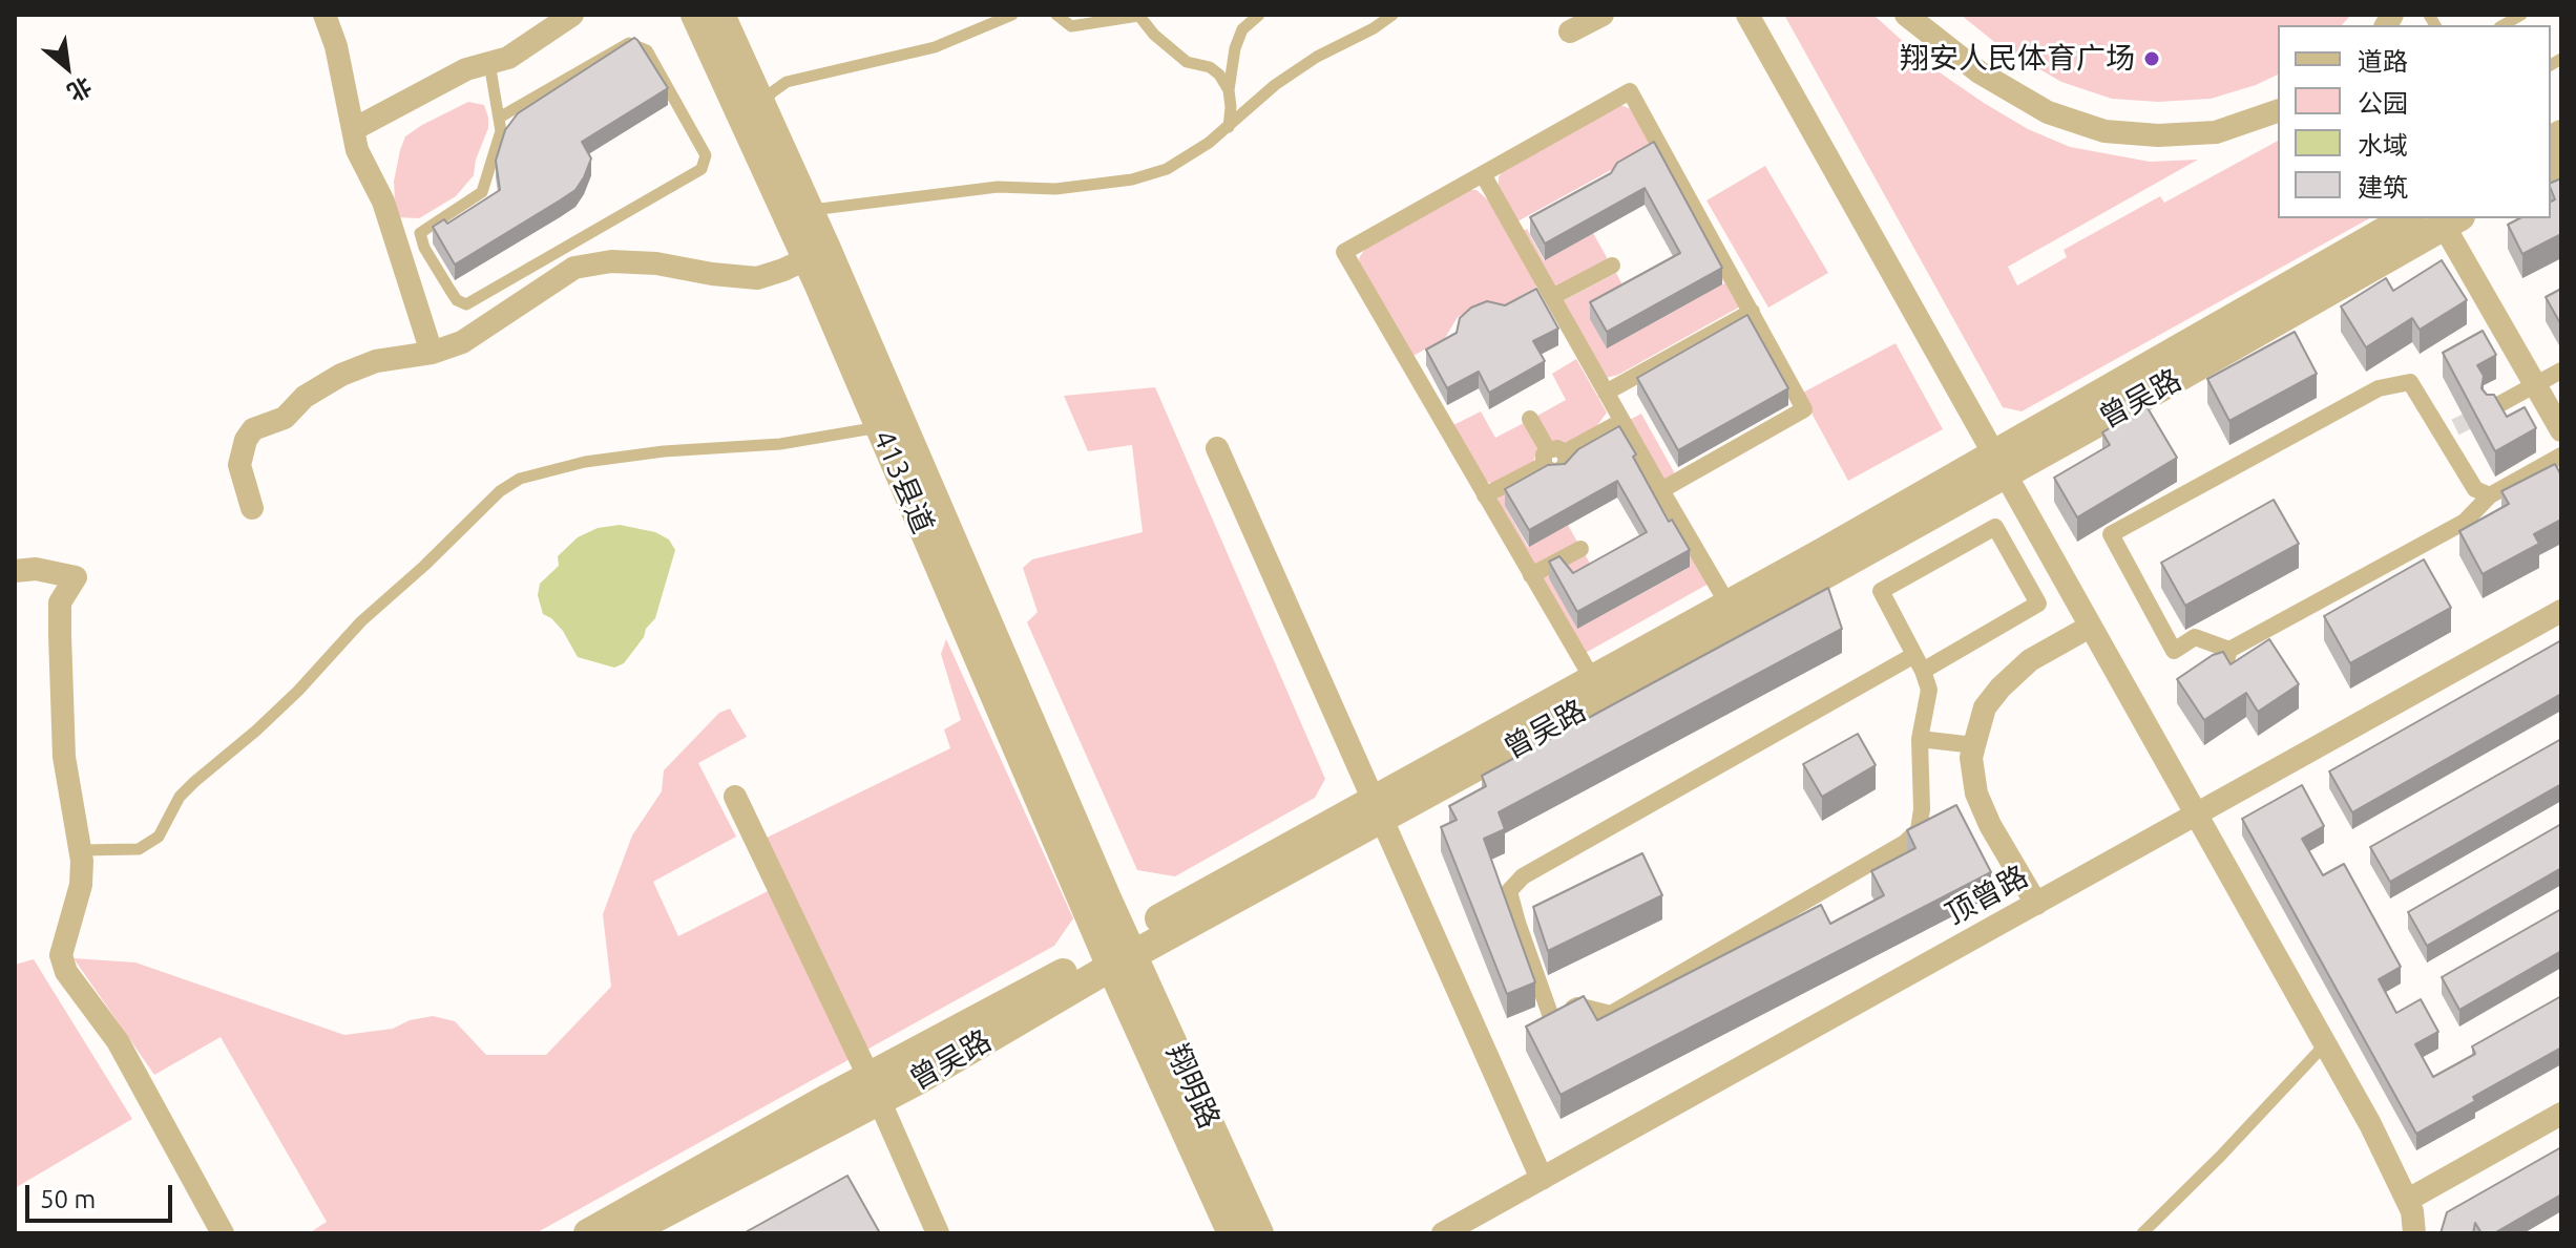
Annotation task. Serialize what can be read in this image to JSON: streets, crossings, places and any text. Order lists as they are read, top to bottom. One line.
{"streets":{"street":["曾吴路","413县道","顶曾路","翔明路"]},"crossings":[["曾吴路","413县道"],["曾吴路","翔明路"],["413县道","翔明路"]],"places":["翔安人民体育广场"],"legend":["道路","公园","水域","建筑"],"scale_bar":"50 m","north":"bottom right"}
